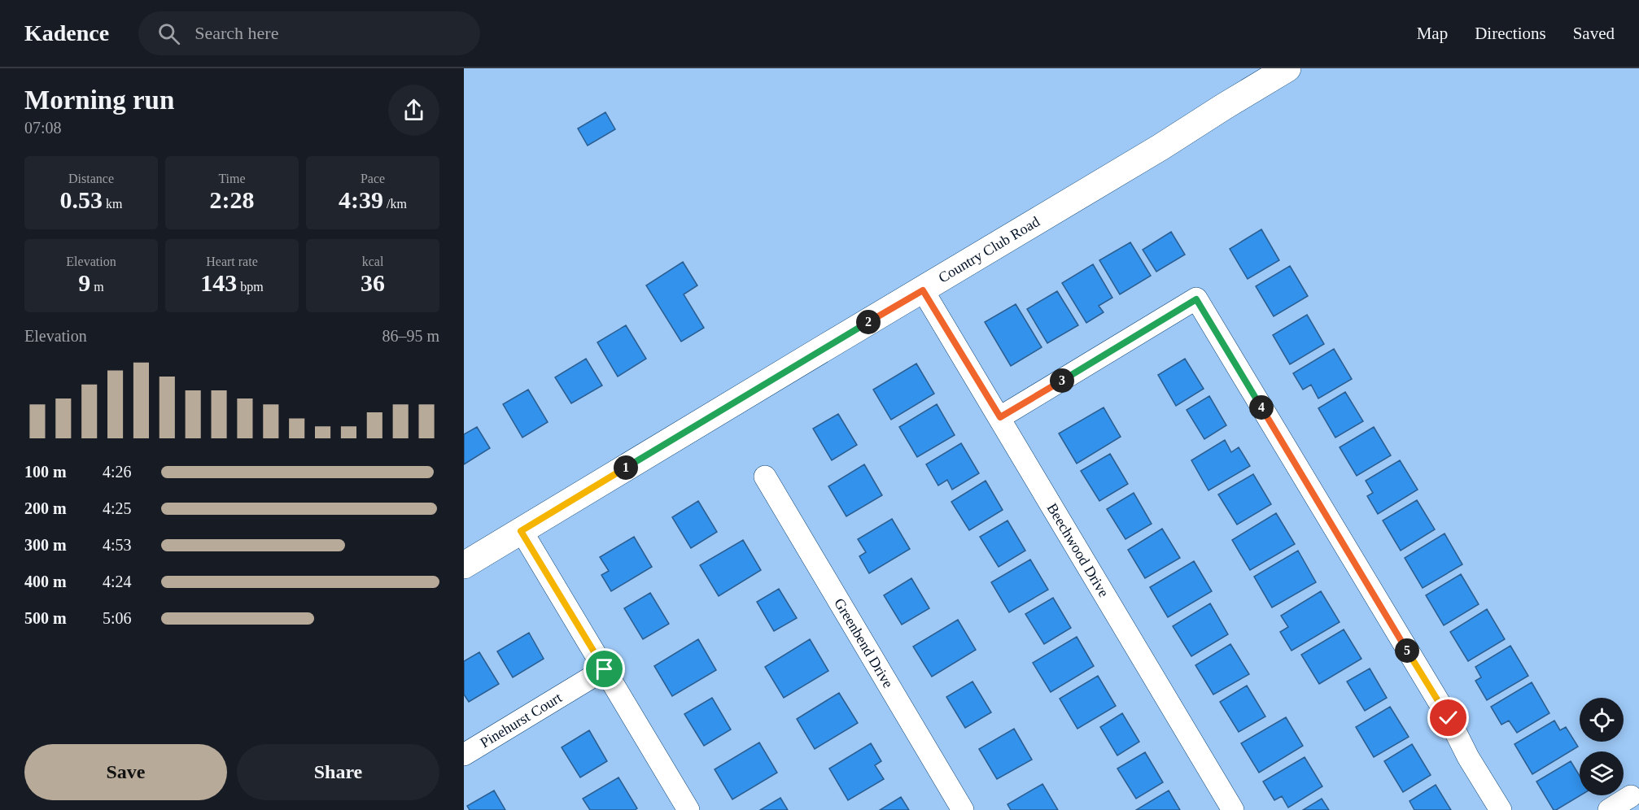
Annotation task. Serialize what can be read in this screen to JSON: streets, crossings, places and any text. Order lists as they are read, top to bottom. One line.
{"streets":{"main road":["Country Club Road"],"street":["Beechwood Drive","Greenbend Drive","Pinehurst Court"]},"crossings":[["Country Club Road","Beechwood Drive"]],"page":{"header":"Kadence","search":"Search here","nav":["Map","Directions","Saved"],"heading":["Morning run","07:08"],"stats":[["Distance","0.53 km"],["Time","2:28"],["Pace","4:39 /km"],["Elevation","9 m"],["Heart rate","143 bpm"],["kcal","36"]],"pins":["2","3","4","1","5"],"chart":["Elevation","86–95 m"],"list":[{"name":"100 m","note":"4:26"},{"name":"200 m","note":"4:25"},{"name":"300 m","note":"4:53"},{"name":"400 m","note":"4:24"},{"name":"500 m","note":"5:06"}],"buttons":["Save","Share"]}}
